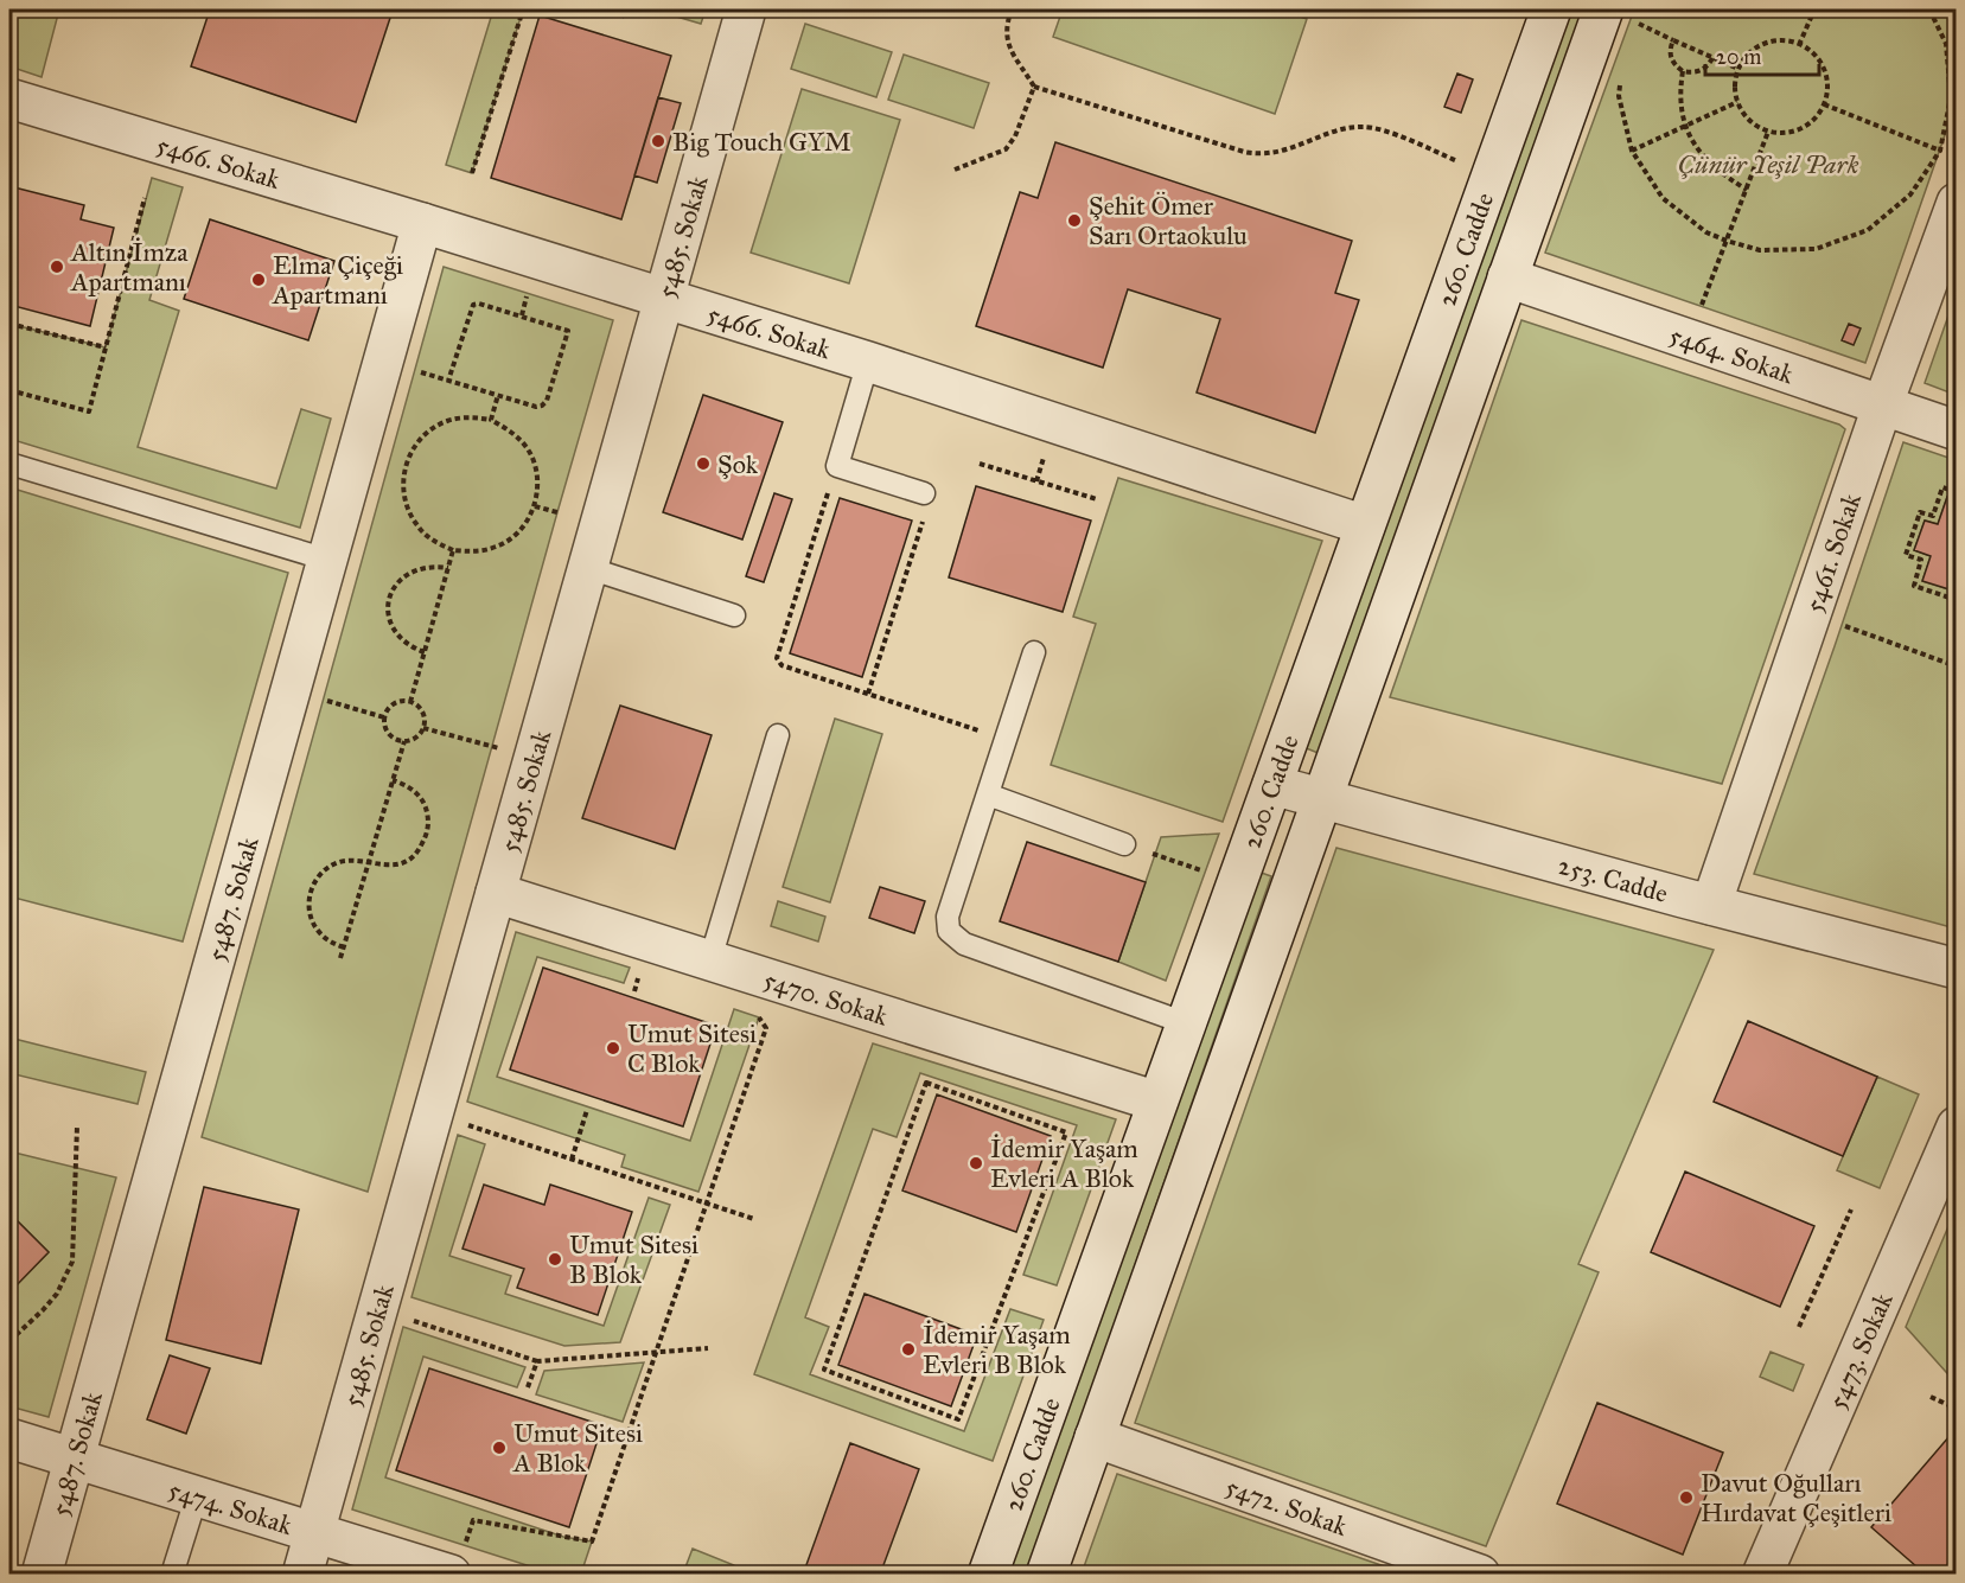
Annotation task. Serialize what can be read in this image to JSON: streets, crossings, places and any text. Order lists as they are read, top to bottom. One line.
{"streets":{"street":["5466. Sokak","5485. Sokak","260. Cadde","5464. Sokak","5461. Sokak","253. Cadde","5487. Sokak","5470. Sokak","5473. Sokak","5474. Sokak","5472. Sokak"]},"crossings":[["5466. Sokak","5485. Sokak"],["5466. Sokak","260. Cadde"],["5466. Sokak","5487. Sokak"],["5485. Sokak","5470. Sokak"],["5485. Sokak","5474. Sokak"],["260. Cadde","5464. Sokak"],["260. Cadde","253. Cadde"],["260. Cadde","5470. Sokak"],["260. Cadde","5472. Sokak"],["5464. Sokak","5461. Sokak"],["5461. Sokak","253. Cadde"],["5487. Sokak","5474. Sokak"]],"parks":["Çünür Yeşil Park"],"places":["Big Touch GYM","Şehit Ömer Sarı Ortaokulu","Altın İmza Apartmanı","Elma Çiçeği Apartmanı","Şok","Umut Sitesi C Blok","İdemir Yaşam Evleri A Blok","Umut Sitesi B Blok","İdemir Yaşam Evleri B Blok","Umut Sitesi A Blok","Davut Oğulları Hırdavat Çeşitleri"],"scale_bar":"20 m"}
